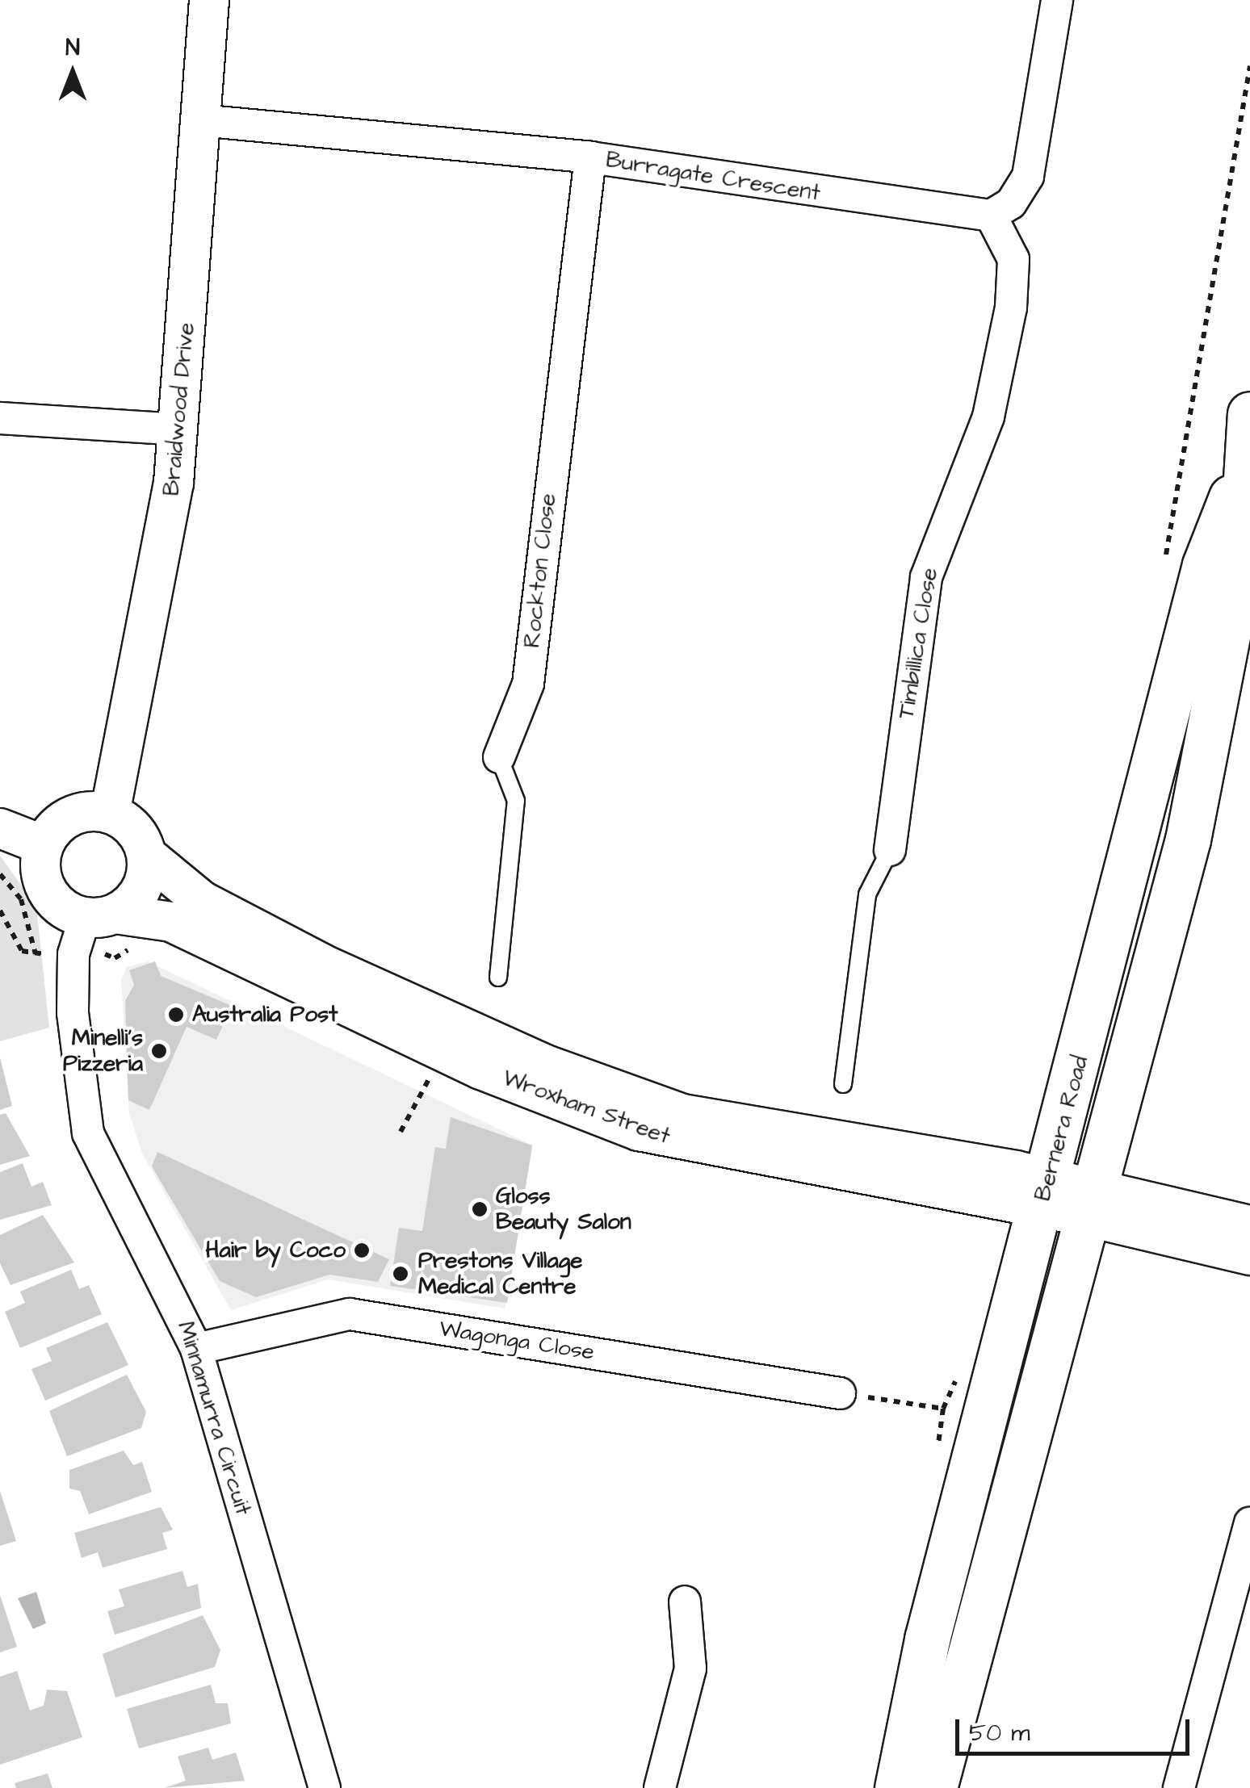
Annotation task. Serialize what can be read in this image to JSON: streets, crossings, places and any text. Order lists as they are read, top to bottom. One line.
{"streets":{"main road":["Bernera Road"],"street":["Burragate Crescent","Braidwood Drive","Rockton Close","Timbillica Close","Wroxham Street","Wagonga Close","Minnamurra Circuit"]},"crossings":[["Burragate Crescent","Braidwood Drive"],["Burragate Crescent","Rockton Close"],["Burragate Crescent","Timbillica Close"],["Braidwood Drive","Wroxham Street"],["Braidwood Drive","Minnamurra Circuit"],["Wroxham Street","Bernera Road"],["Wroxham Street","Minnamurra Circuit"],["Wagonga Close","Minnamurra Circuit"]],"places":["Australia Post","Minelli's Pizzeria","Gloss Beauty Salon","Hair by Coco","Prestons Village Medical Centre"],"scale_bar":"50 m","north":"top"}
